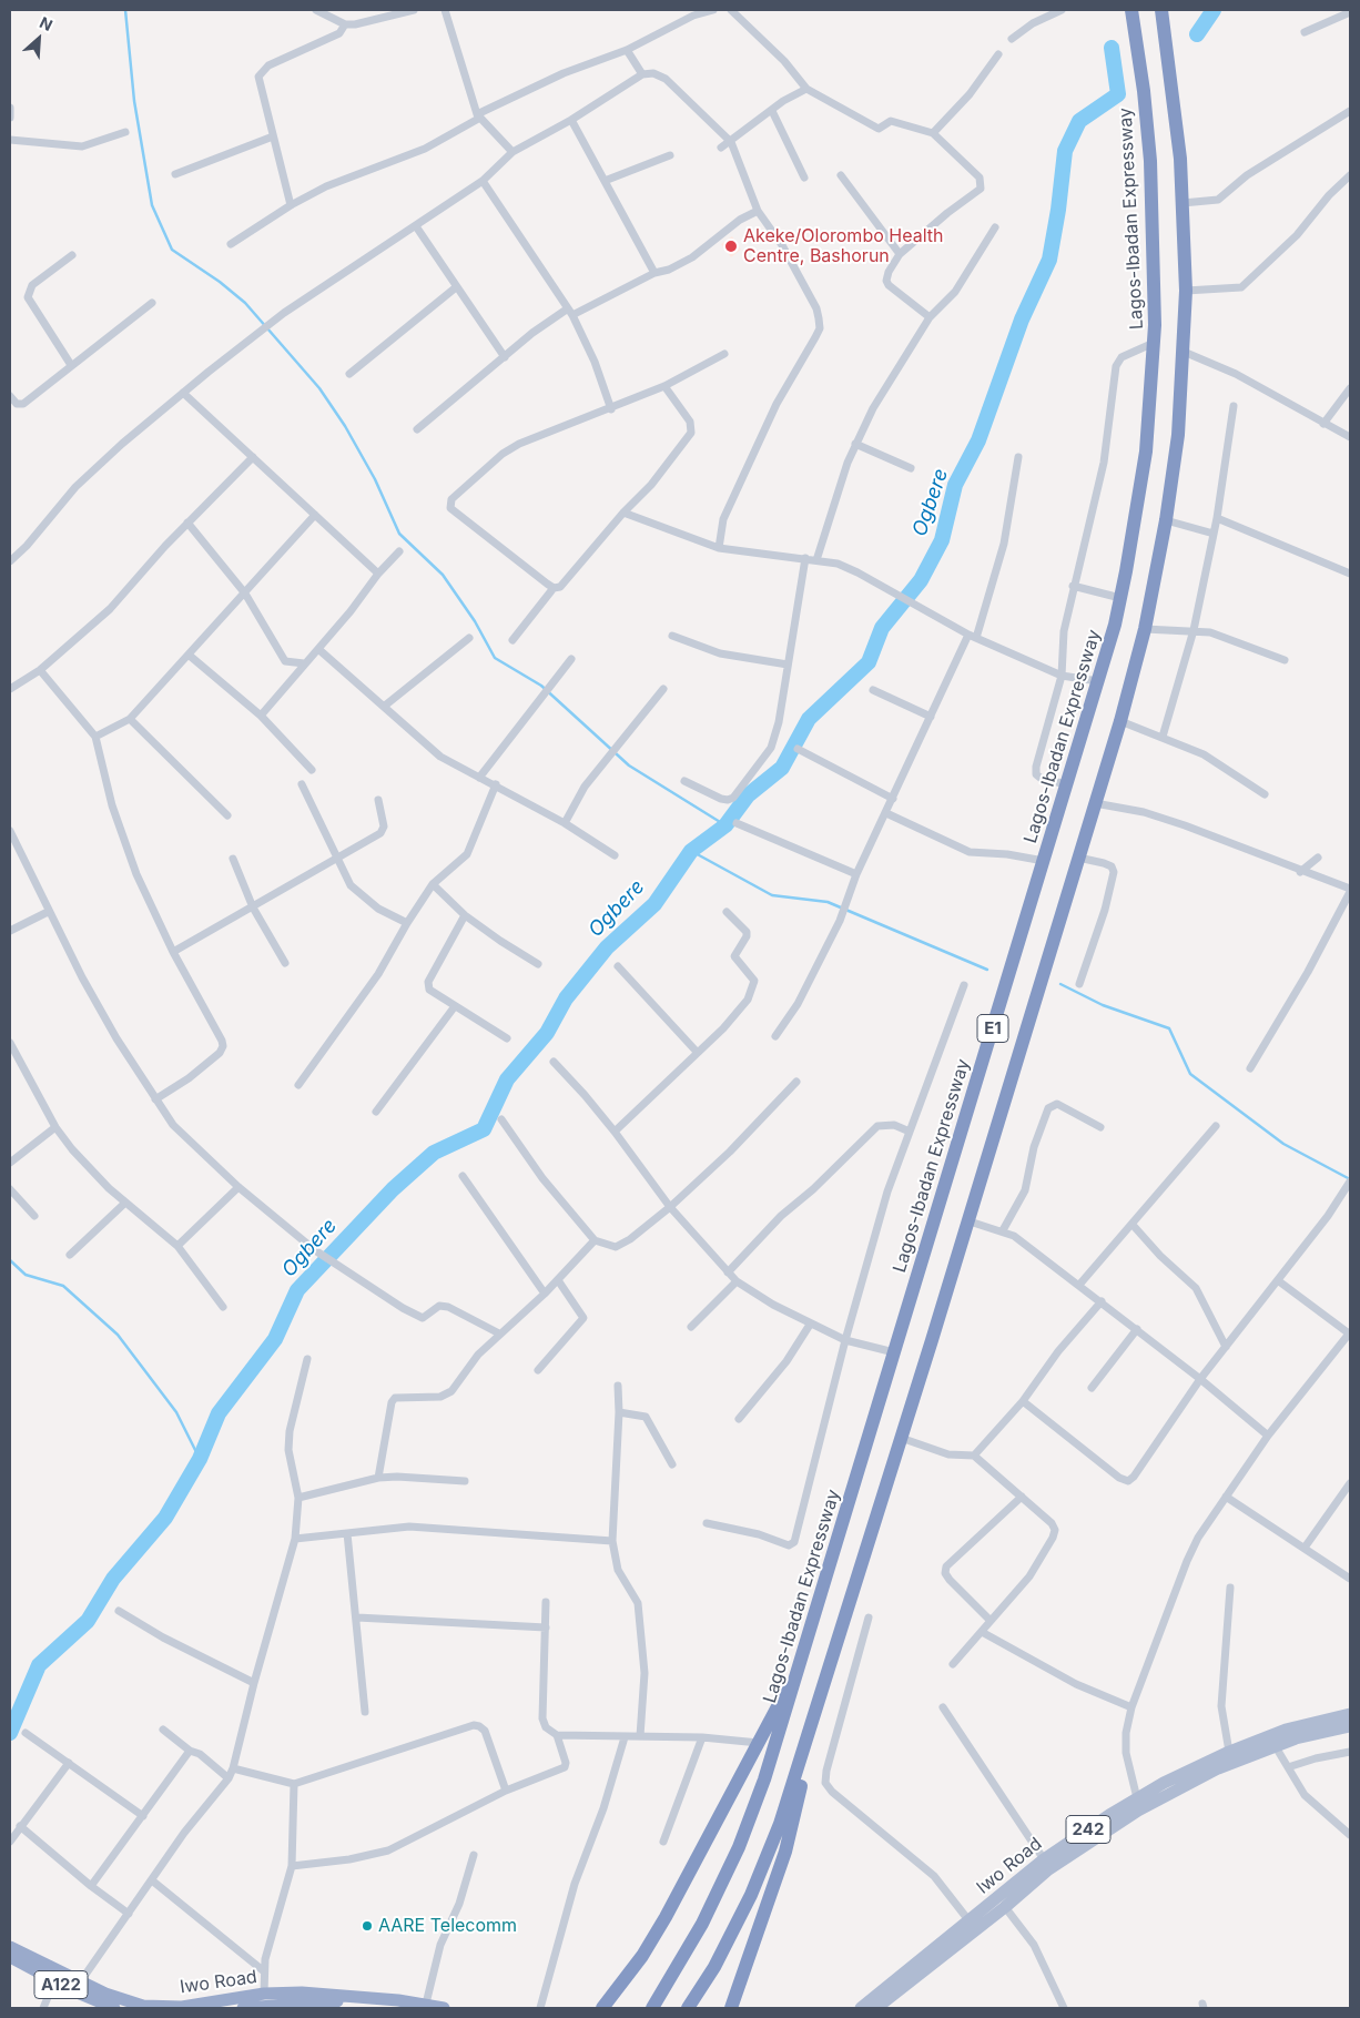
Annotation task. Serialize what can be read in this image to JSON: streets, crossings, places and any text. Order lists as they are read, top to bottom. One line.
{"streets":{"highway":["Lagos-Ibadan Expressway","E1","Iwo Road","A122"],"main road":["242"]},"water":["Ogbere"],"places":["Akeke/Olorombo Health Centre, Bashorun","AARE Telecomm"],"north":"top right"}
